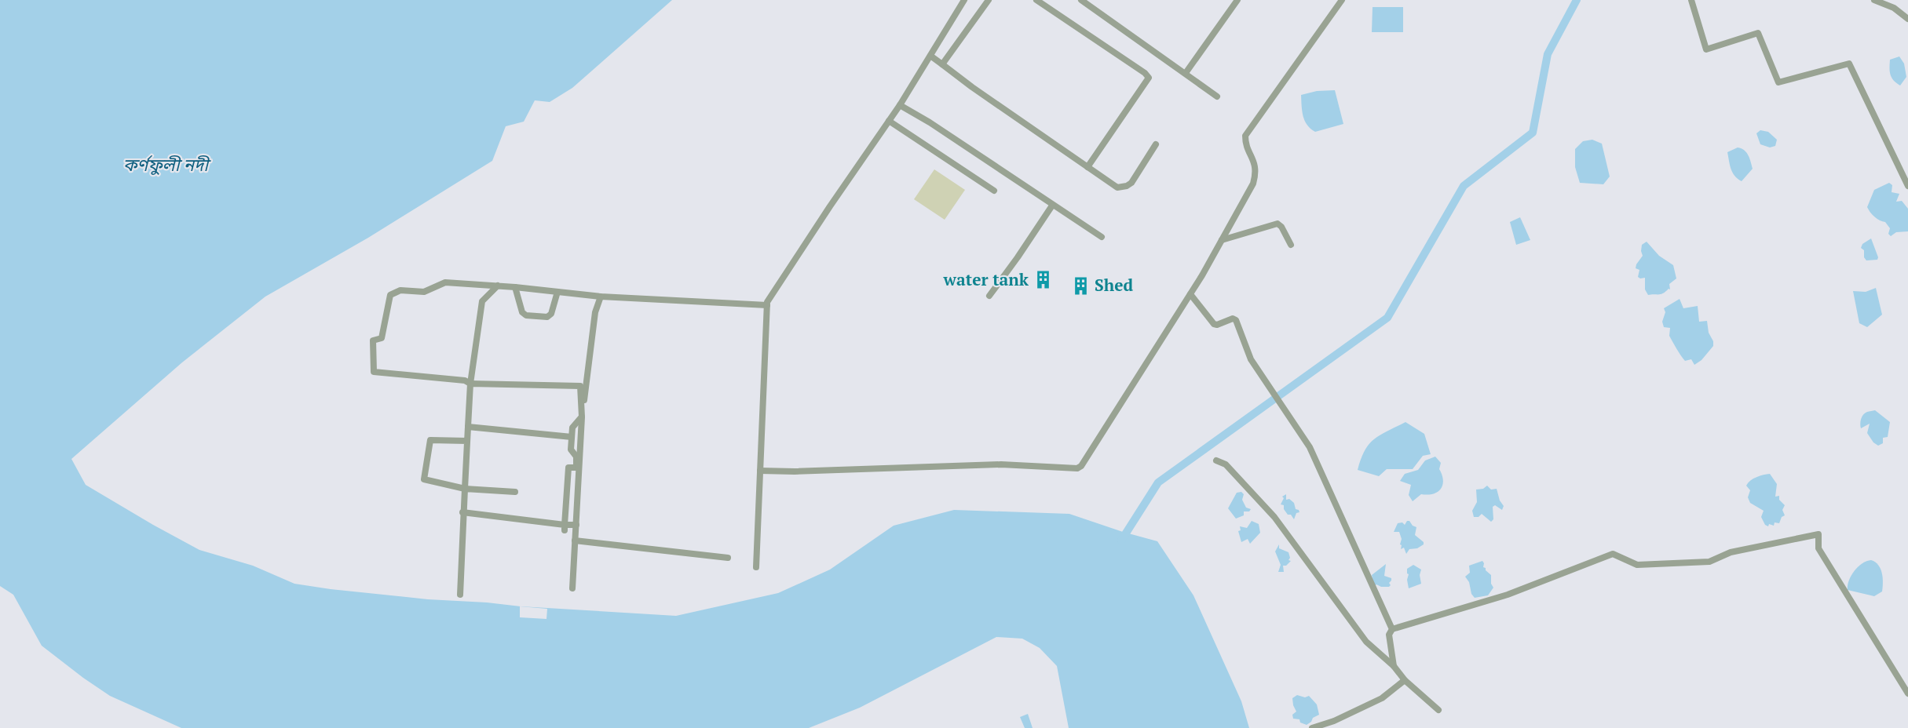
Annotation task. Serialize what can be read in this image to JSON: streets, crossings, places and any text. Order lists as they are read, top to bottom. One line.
{"water":["কর্ণফুলী নদী"],"places":{"building":["water tank","Shed"]}}
